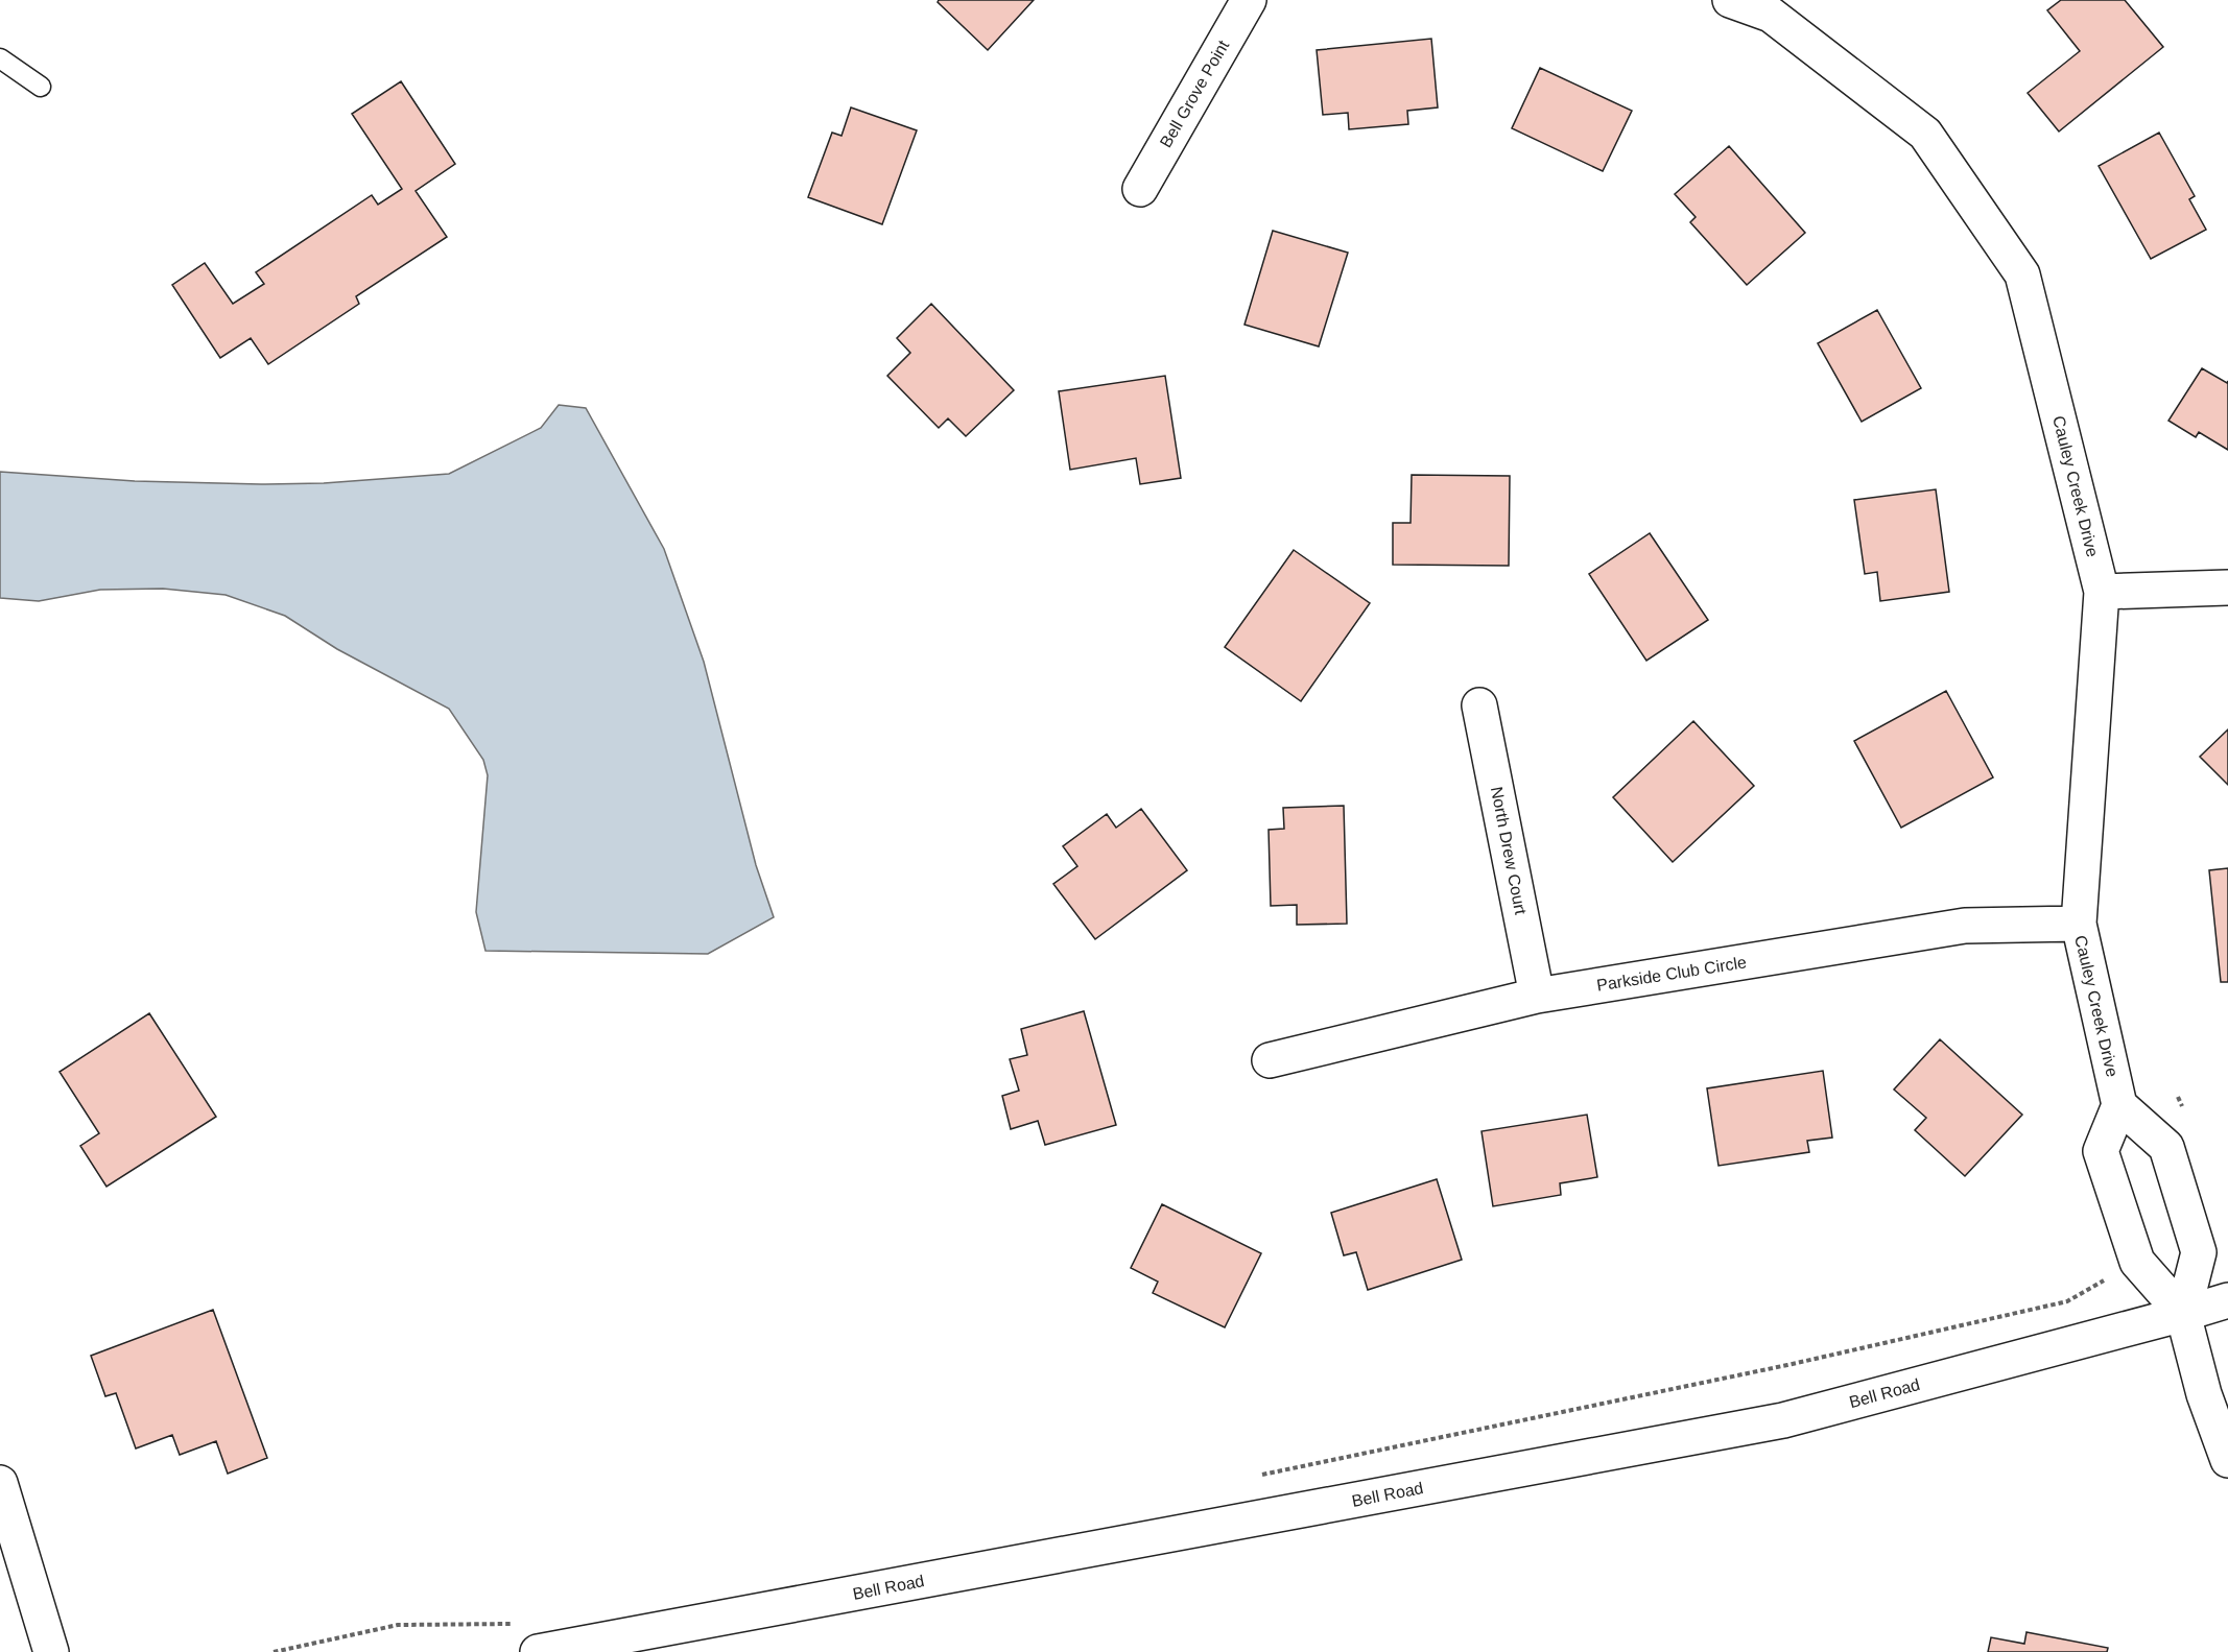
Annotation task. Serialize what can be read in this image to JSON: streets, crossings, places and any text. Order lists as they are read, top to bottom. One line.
{"streets":{"street":["Bell Grove Point","Cauley Creek Drive","North Drew Court","Parkside Club Circle","Bell Road"]},"crossings":[["Cauley Creek Drive","Parkside Club Circle"],["North Drew Court","Parkside Club Circle"]]}
